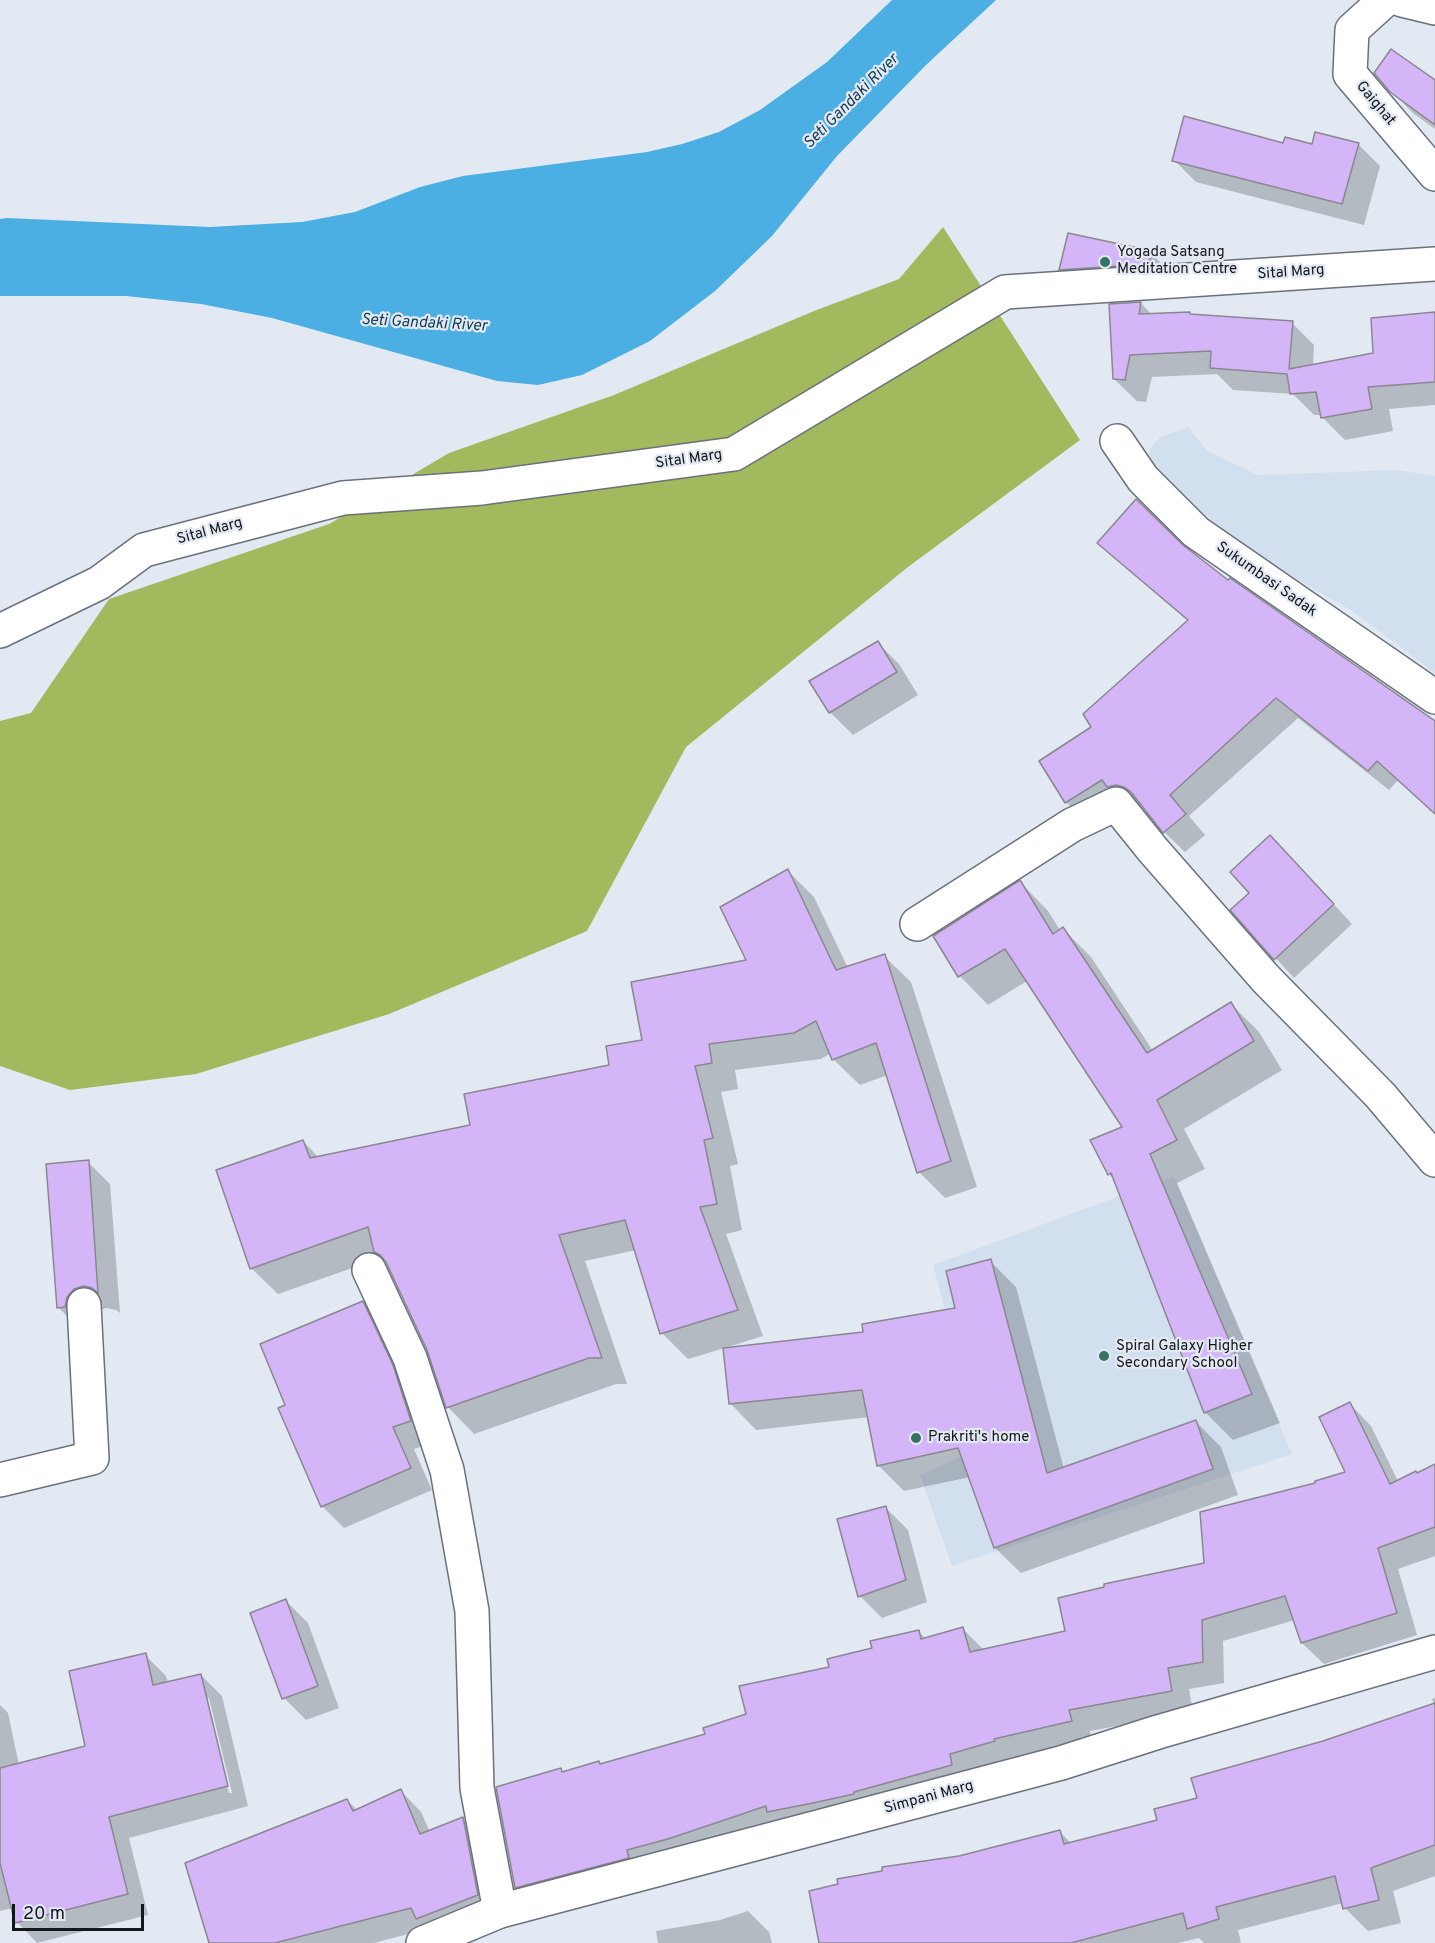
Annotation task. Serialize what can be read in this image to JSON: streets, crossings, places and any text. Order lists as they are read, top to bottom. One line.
{"streets":{"street":["Gaighat","Sital Marg","Sukumbasi Sadak","Simpani Marg"]},"water":["Seti Gandaki River"],"places":["Yogada Satsang Meditation Centre","Spiral Galaxy Higher Secondary School","Prakriti's home"],"scale_bar":"20 m"}
